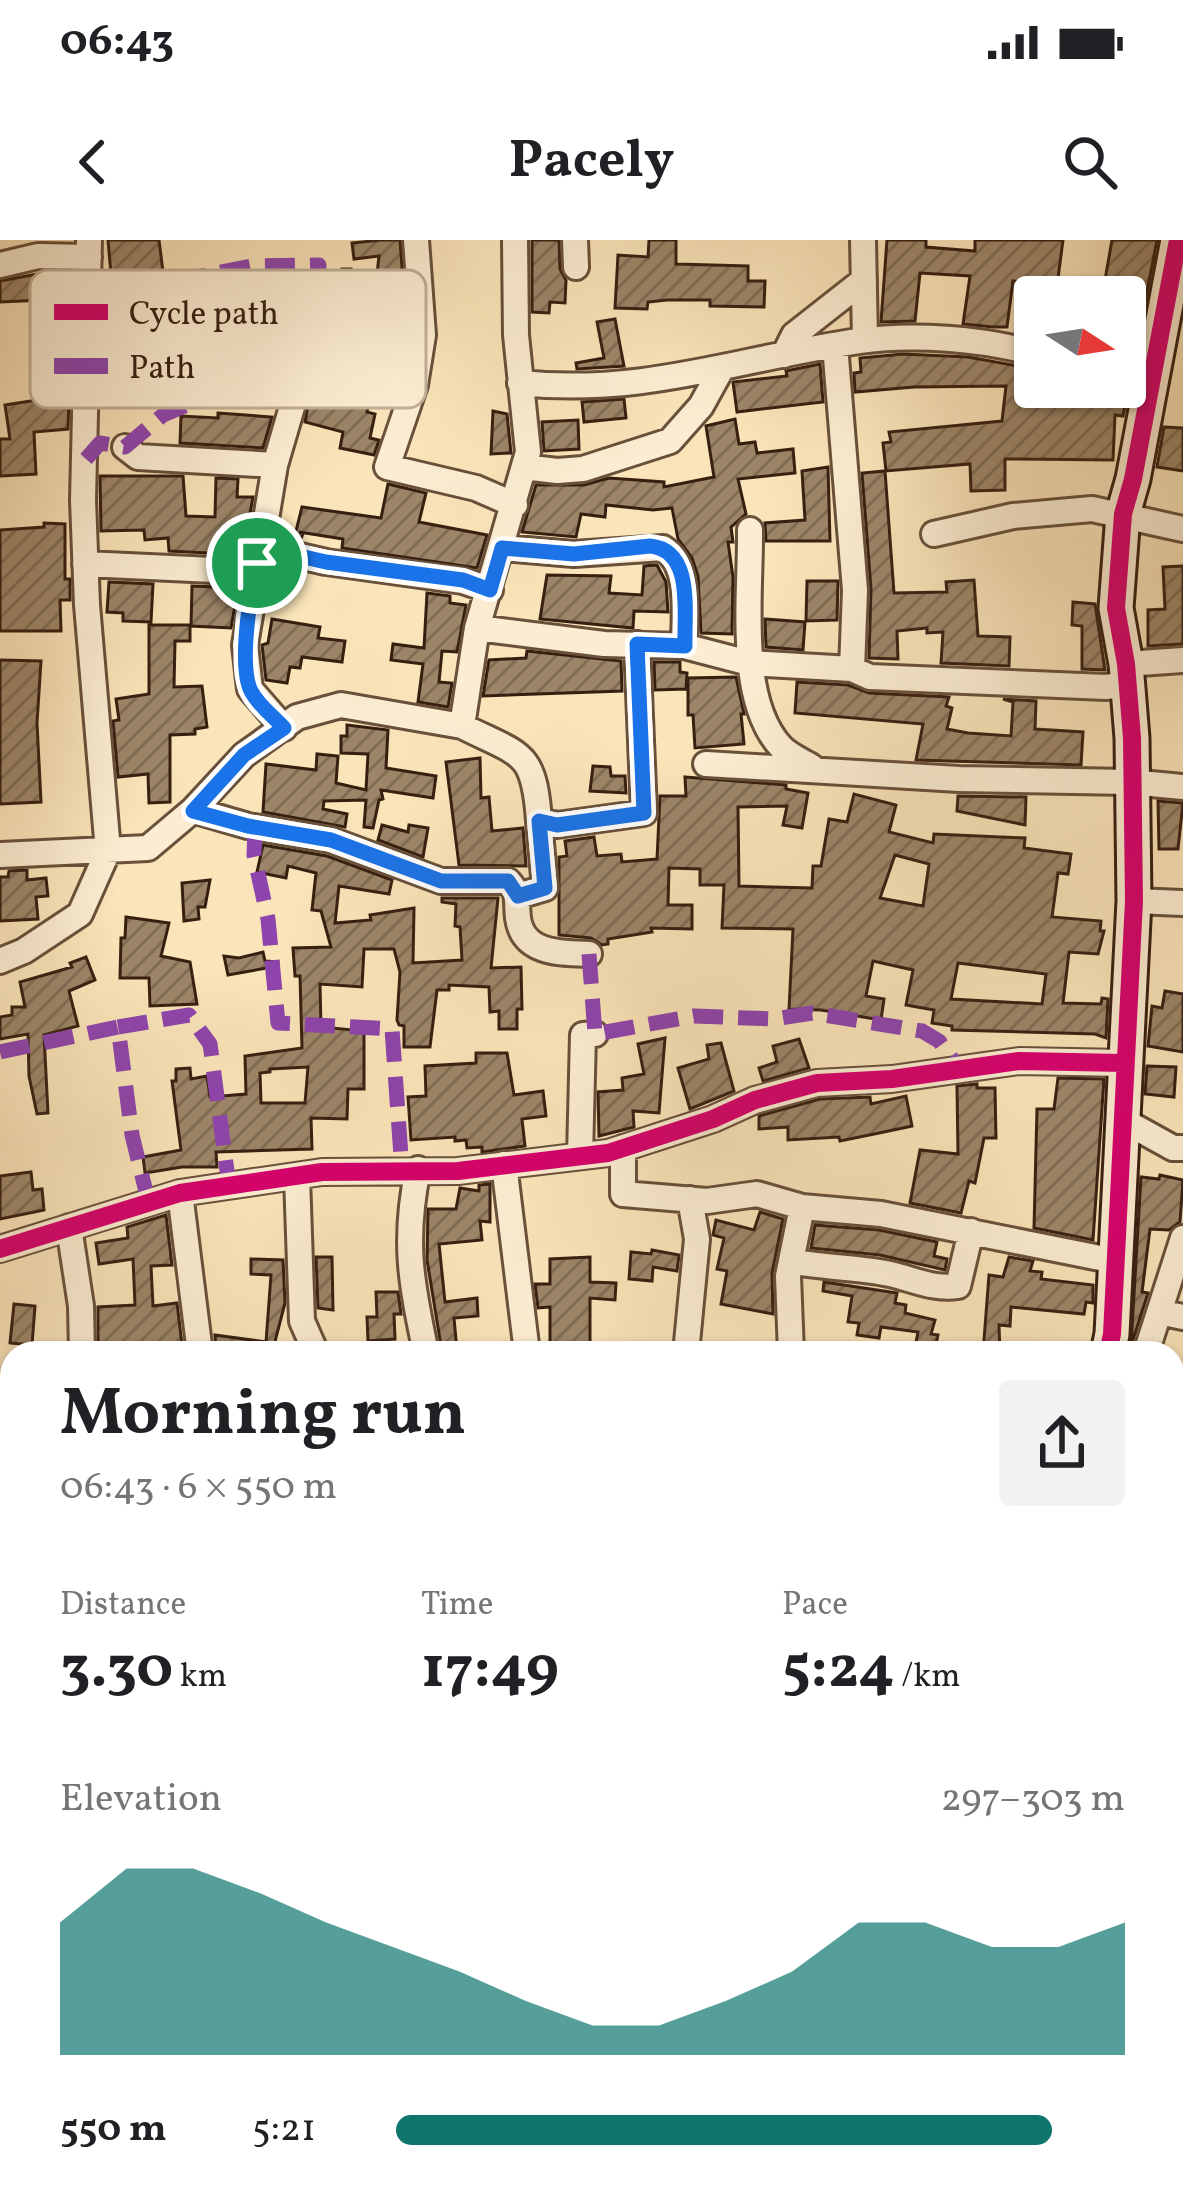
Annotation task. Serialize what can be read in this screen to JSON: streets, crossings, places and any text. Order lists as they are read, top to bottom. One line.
{"legend":["Cycle path","Path"],"north":"right","page":{"status":"06:43","header":"Pacely","heading":["Morning run","06:43 · 6 × 550 m"],"stats":[["Distance","3.30 km"],["Time","17:49"],["Pace","5:24 /km"]],"chart":["Elevation","297–303 m"],"list":[{"name":"550 m","note":"5:21"}]}}
